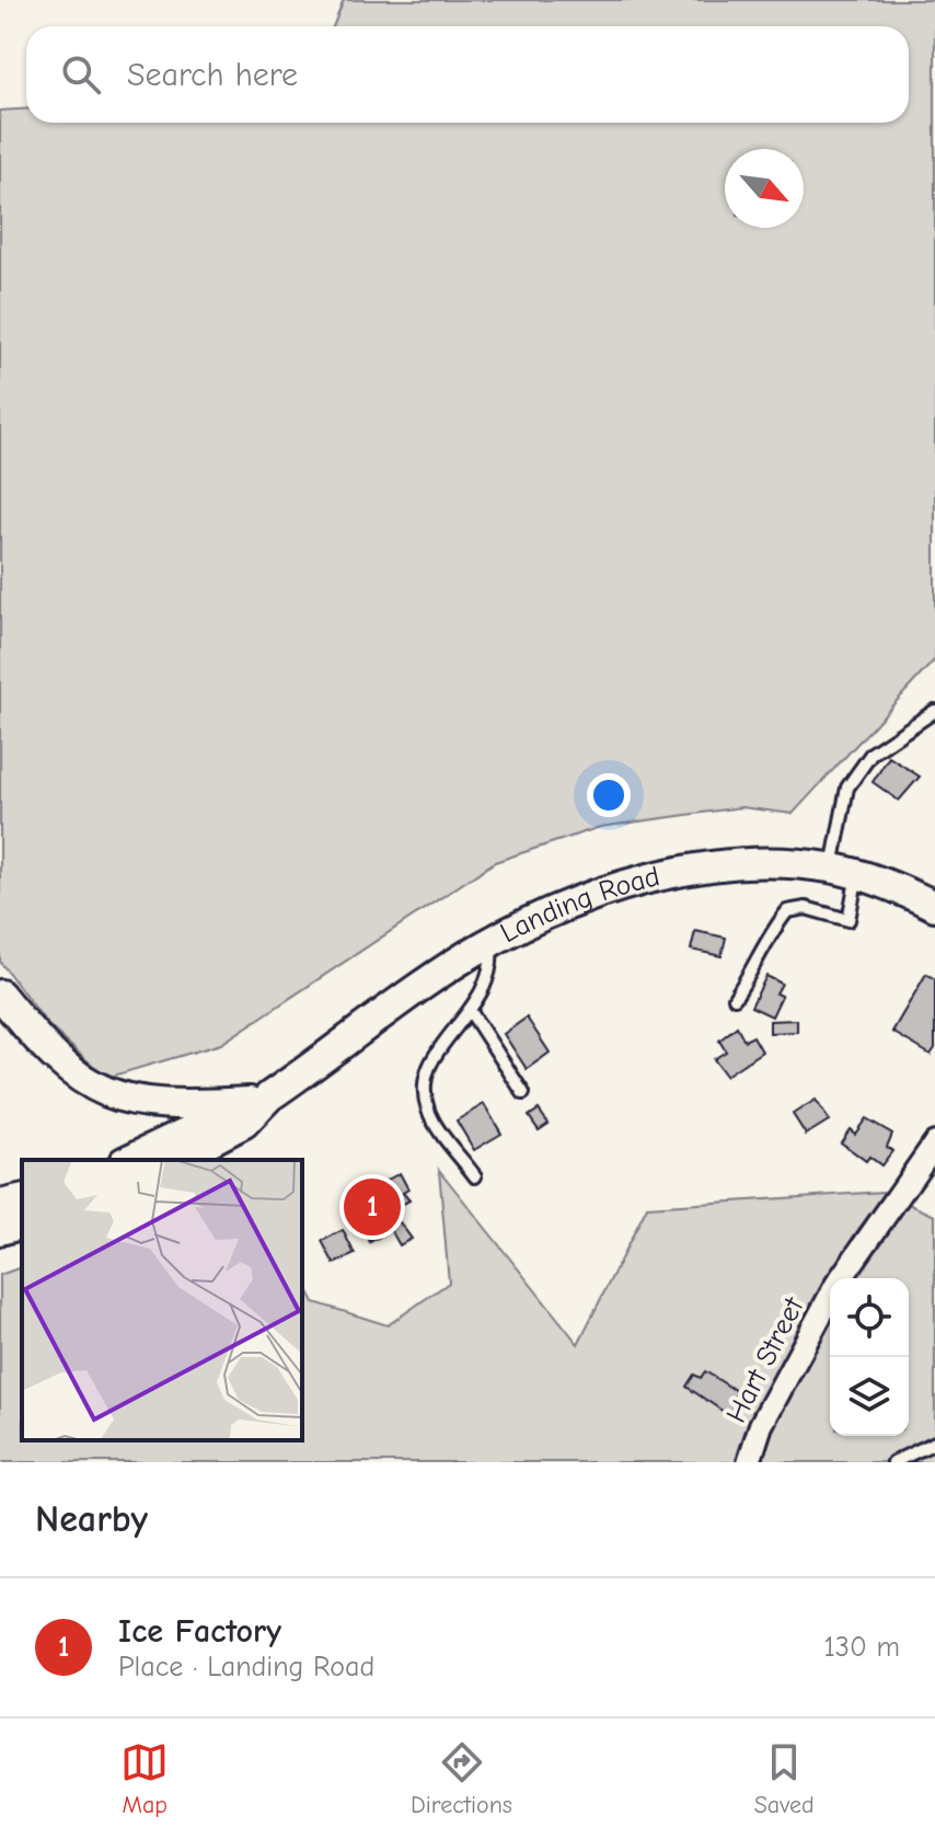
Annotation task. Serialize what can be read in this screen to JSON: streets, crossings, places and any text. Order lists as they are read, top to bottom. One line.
{"streets":{"main road":["Landing Road"],"street":["Hart Street"]},"north":"bottom right","page":{"search":"Search here","pins":"1","heading":"Nearby","list":[{"mark":"1","name":"Ice Factory","note":"Place · Landing Road","value":"130 m"}],"nav":["Map","Directions","Saved"]}}
